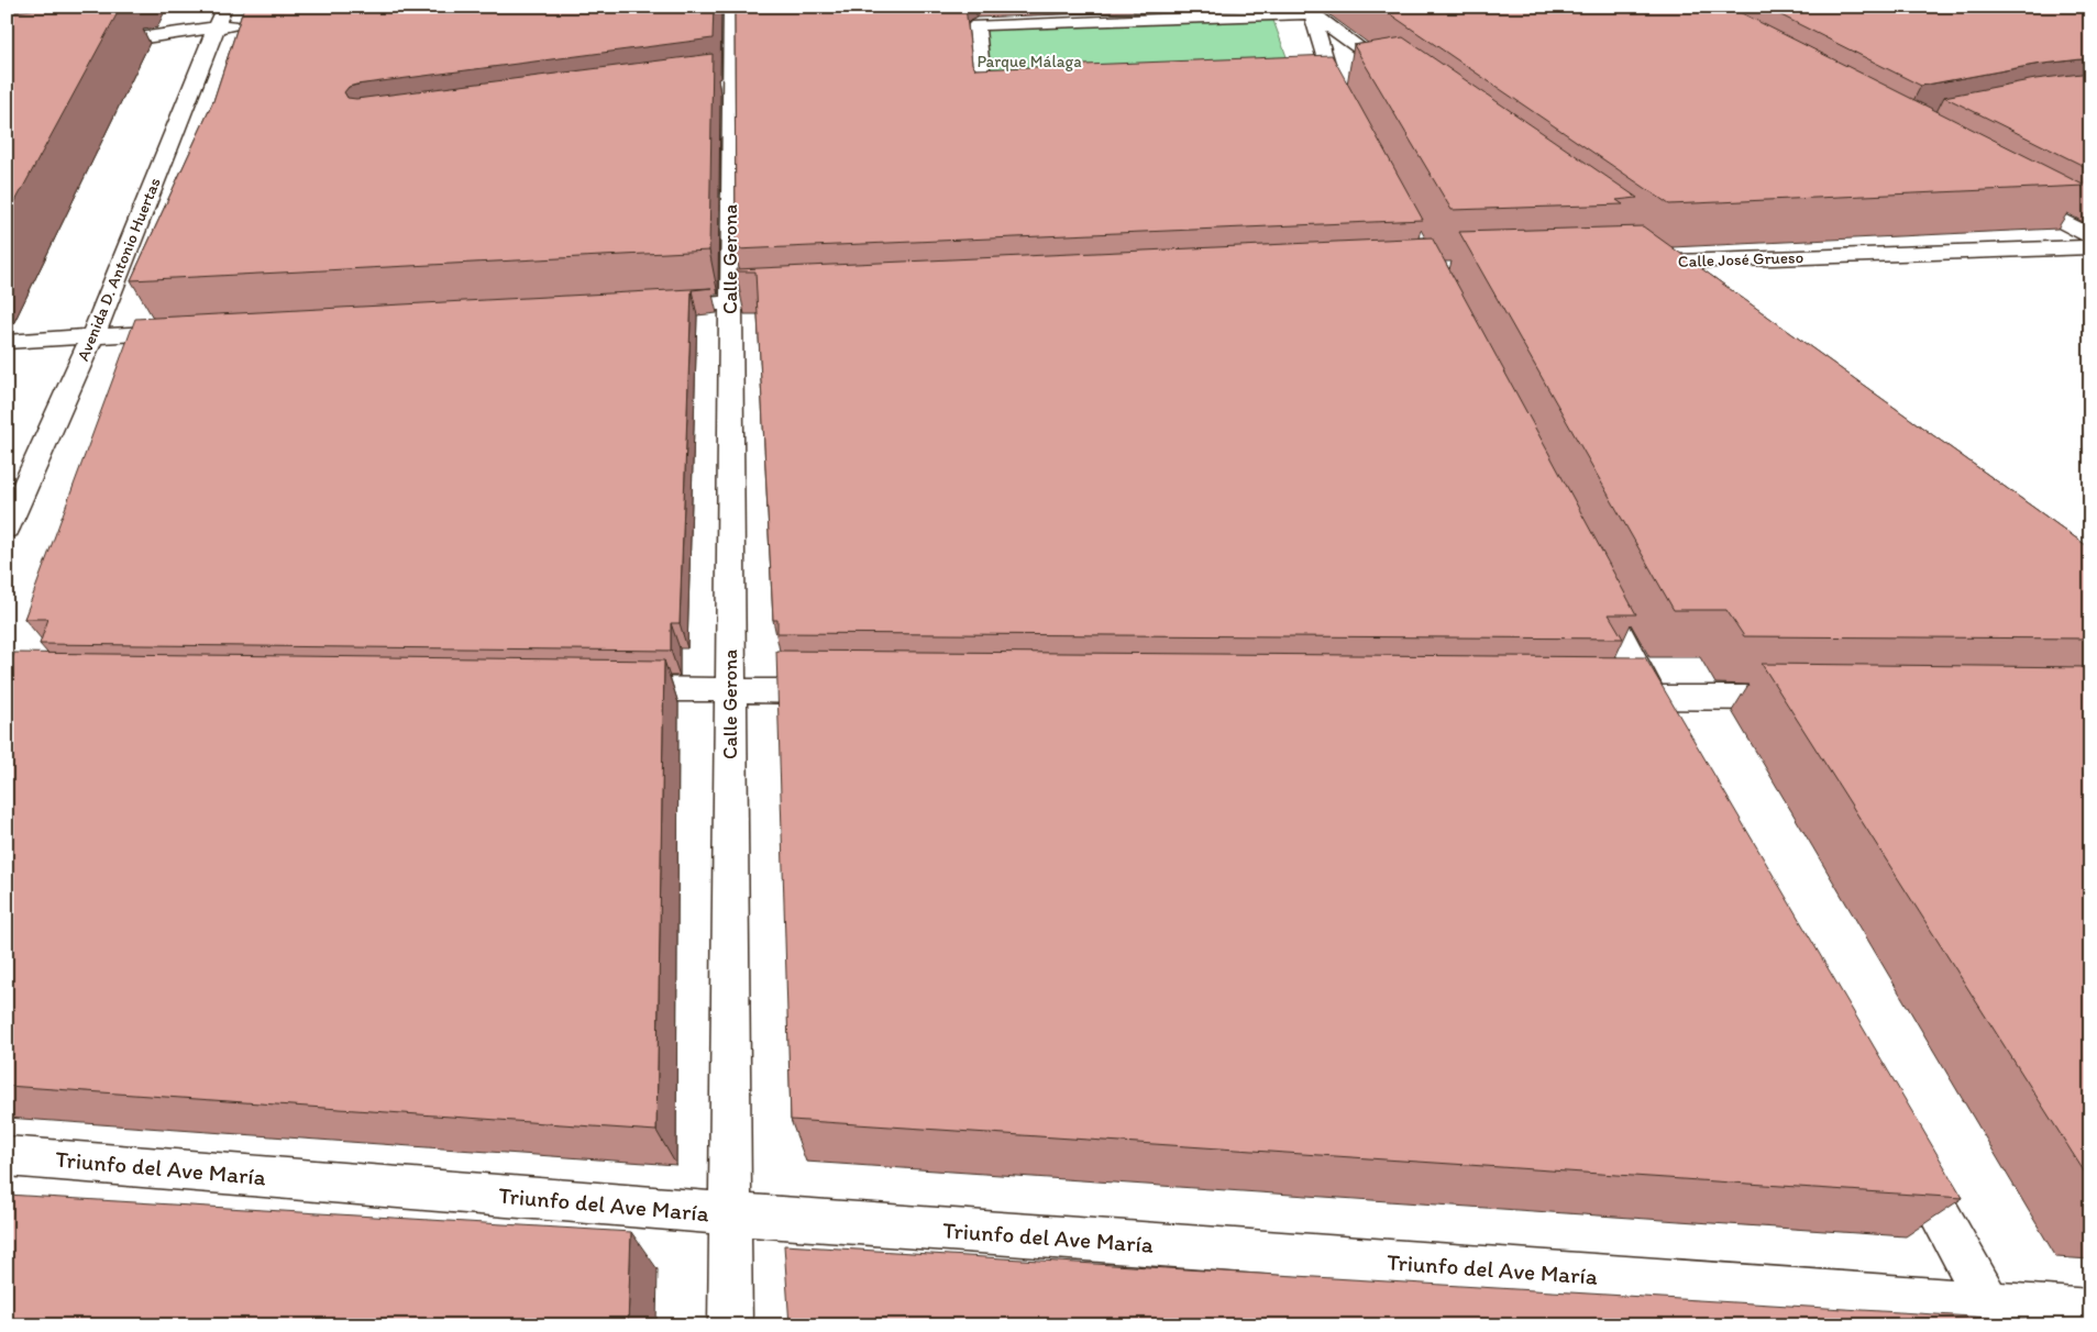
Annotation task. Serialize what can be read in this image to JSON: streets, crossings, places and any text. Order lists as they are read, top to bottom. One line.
{"streets":{"street":["Calle Gerona","Calle José Grueso","Avenida D. Antonio Huertas","Triunfo del Ave María"]},"crossings":[["Calle Gerona","Triunfo del Ave María"]],"parks":["Parque Málaga"]}
